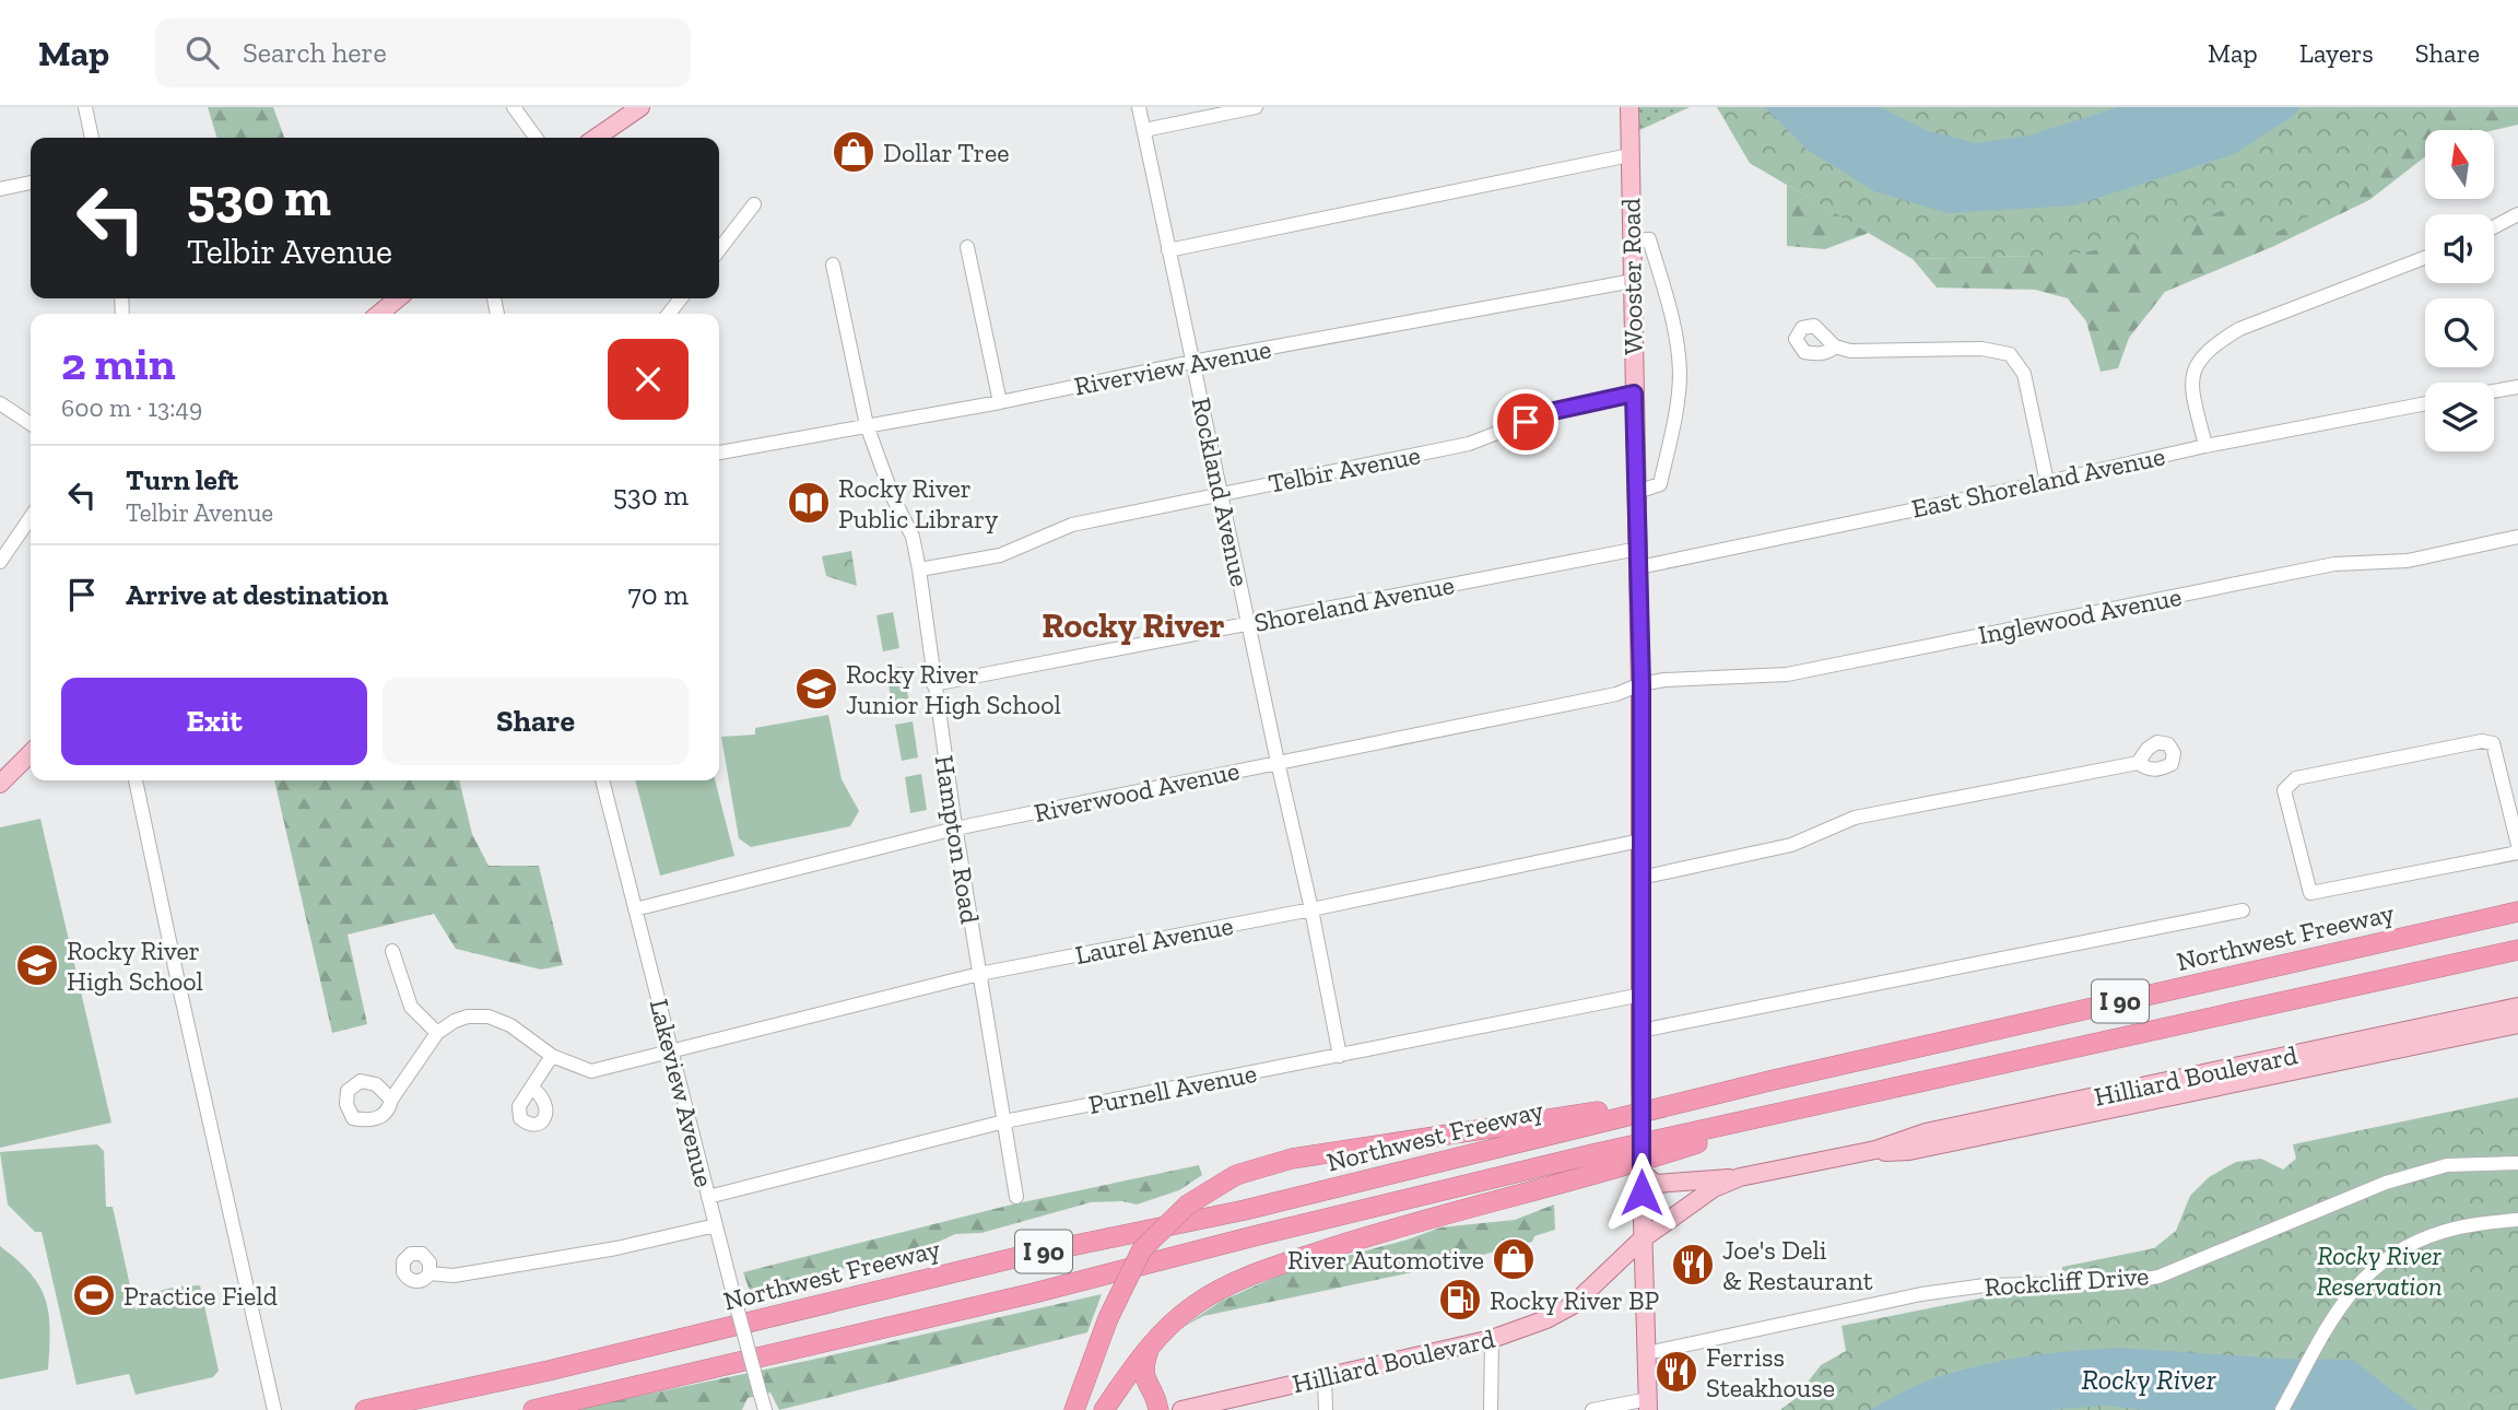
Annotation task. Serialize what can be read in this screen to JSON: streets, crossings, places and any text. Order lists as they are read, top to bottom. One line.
{"streets":{"highway":["Northwest Freeway","I 90"],"main road":["Wooster Road","Hilliard Boulevard"],"street":["Riverview Avenue","Telbir Avenue","East Shoreland Avenue","Rockland Avenue","Shoreland Avenue","Inglewood Avenue","Riverwood Avenue","Hampton Road","Laurel Avenue","Purnell Avenue","Lakeview Avenue","Rockcliff Drive"]},"crossings":[["Wooster Road","Riverview Avenue"],["Wooster Road","Telbir Avenue"],["Wooster Road","East Shoreland Avenue"],["Wooster Road","Shoreland Avenue"],["Wooster Road","Inglewood Avenue"],["Wooster Road","Riverwood Avenue"],["Wooster Road","Laurel Avenue"],["Wooster Road","Hilliard Boulevard"],["Wooster Road","Purnell Avenue"],["Wooster Road","Rockcliff Drive"],["Riverview Avenue","Rockland Avenue"],["Riverview Avenue","Hampton Road"],["Telbir Avenue","Rockland Avenue"],["Telbir Avenue","Hampton Road"],["East Shoreland Avenue","Shoreland Avenue"],["Rockland Avenue","Shoreland Avenue"],["Rockland Avenue","Riverwood Avenue"],["Rockland Avenue","Laurel Avenue"],["Rockland Avenue","Purnell Avenue"],["Shoreland Avenue","Hampton Road"],["Inglewood Avenue","Riverwood Avenue"],["Riverwood Avenue","Hampton Road"],["Riverwood Avenue","Lakeview Avenue"],["Hampton Road","Laurel Avenue"],["Hampton Road","Purnell Avenue"],["Laurel Avenue","Lakeview Avenue"],["Purnell Avenue","Lakeview Avenue"]],"districts":["Rocky River"],"water":["Rocky River"],"parks":["Rocky River Reservation"],"places":{"shop":["Dollar Tree","River Automotive"],"library":["Rocky River Public Library"],"school or university":["Rocky River Junior High School","Rocky River High School"],"restaurant":["Joe's Deli & Restaurant","Ferriss Steakhouse"],"sports":["Practice Field"],"fuel station":["Rocky River BP"]},"north":"top","page":{"header":"Map","search":"Search here","nav":["Map","Layers","Share"],"turn":["530 m","Telbir Avenue"],"heading":["2 min","600 m · 13:49"],"list":[{"name":"Turn left","note":"Telbir Avenue","value":"530 m"},{"name":"Arrive at destination","value":"70 m"}],"buttons":["Exit","Share"]}}
